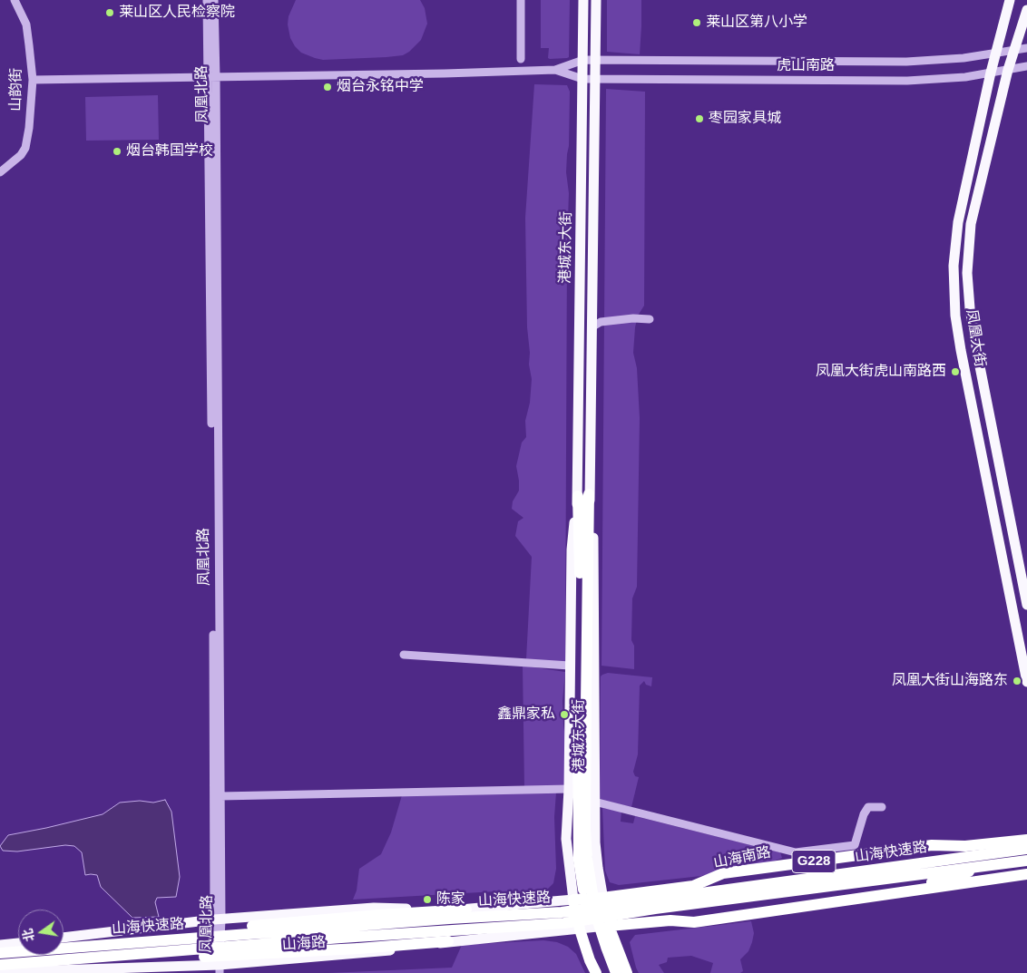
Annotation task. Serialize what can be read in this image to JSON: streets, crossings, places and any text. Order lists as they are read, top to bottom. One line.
{"streets":{"highway":["港城东大街","山海快速路","山海南路","G228"],"main road":["凤凰大街","山海路"],"street":["虎山南路","山韵街","凤凰北路"]},"crossings":[["虎山南路","港城东大街"],["虎山南路","凤凰大街"],["凤凰北路","山海路"],["港城东大街","山海南路"],["港城东大街","山海路"]],"places":["莱山区人民检察院","莱山区第八小学","烟台永铭中学","枣园家具城","烟台韩国学校","凤凰大街虎山南路西","凤凰大街山海路东","鑫鼎家私","陈家"],"north":"left"}
